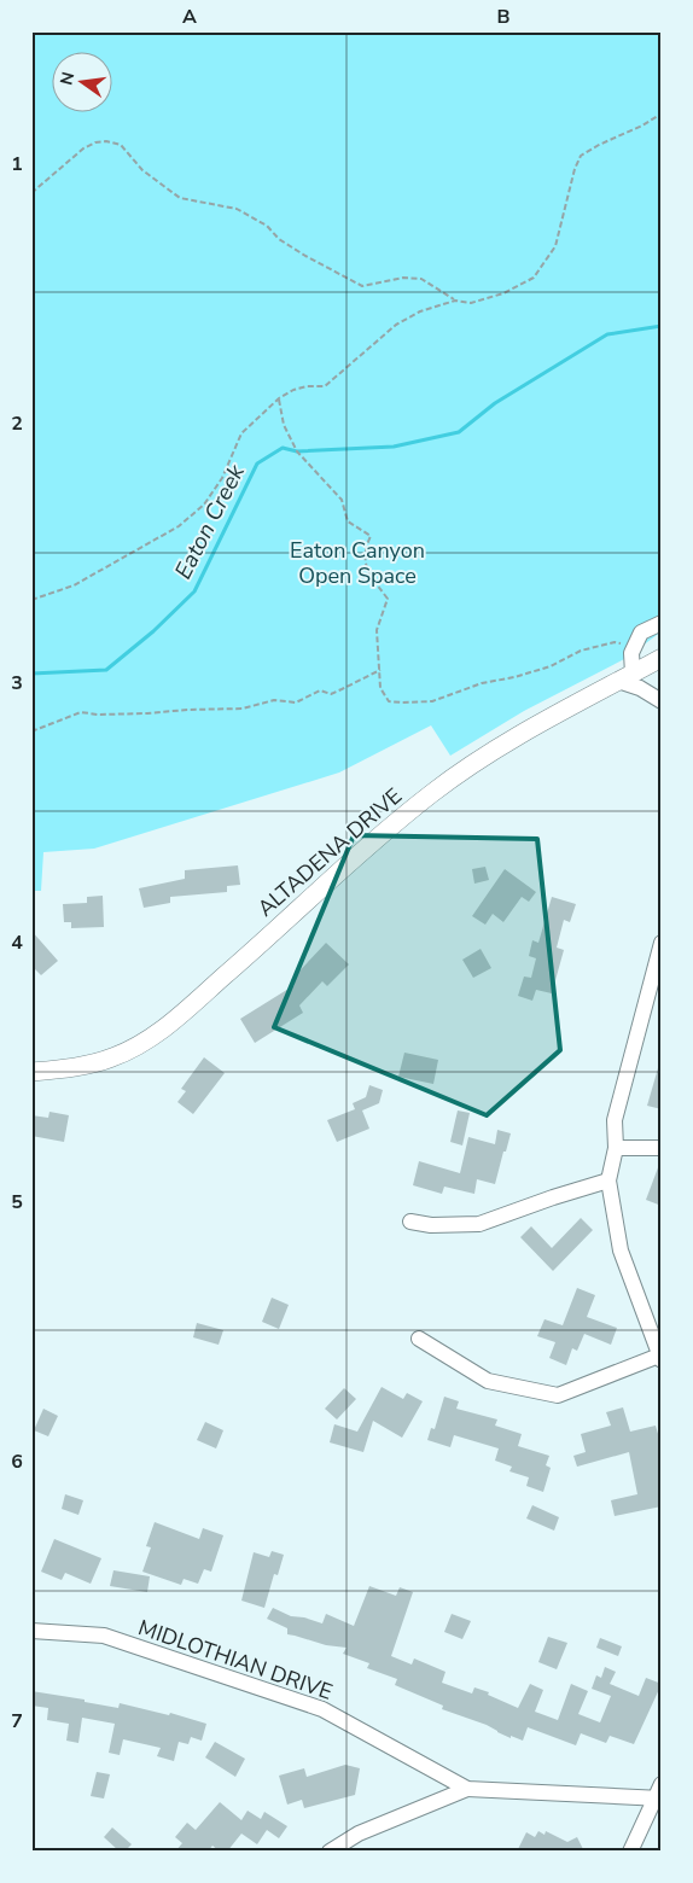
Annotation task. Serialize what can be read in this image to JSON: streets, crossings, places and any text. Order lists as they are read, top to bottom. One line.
{"streets":{"main road":["ALTADENA DRIVE"],"street":["MIDLOTHIAN DRIVE"]},"water":["Eaton Creek"],"parks":["Eaton Canyon Open Space"],"north":"left","grid":{"columns":["A","B"],"rows":["1","2","3","4","5","6","7"]}}
